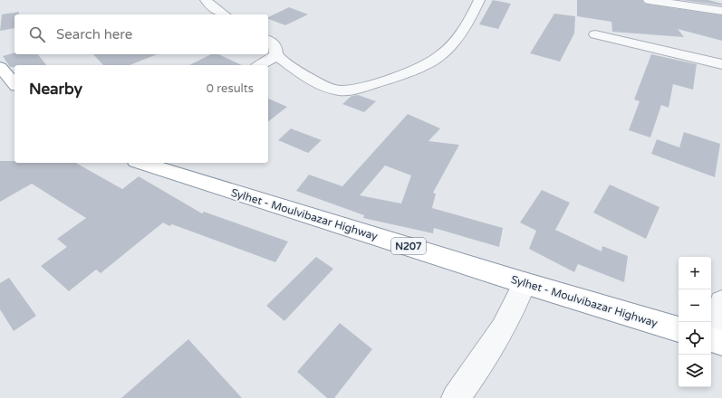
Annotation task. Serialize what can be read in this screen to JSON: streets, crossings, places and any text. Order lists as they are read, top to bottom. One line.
{"streets":{"highway":["Sylhet - Moulvibazar Highway","N207"]},"page":{"search":"Search here","heading":["Nearby","0 results"],"map_buttons":["+","−"]}}
